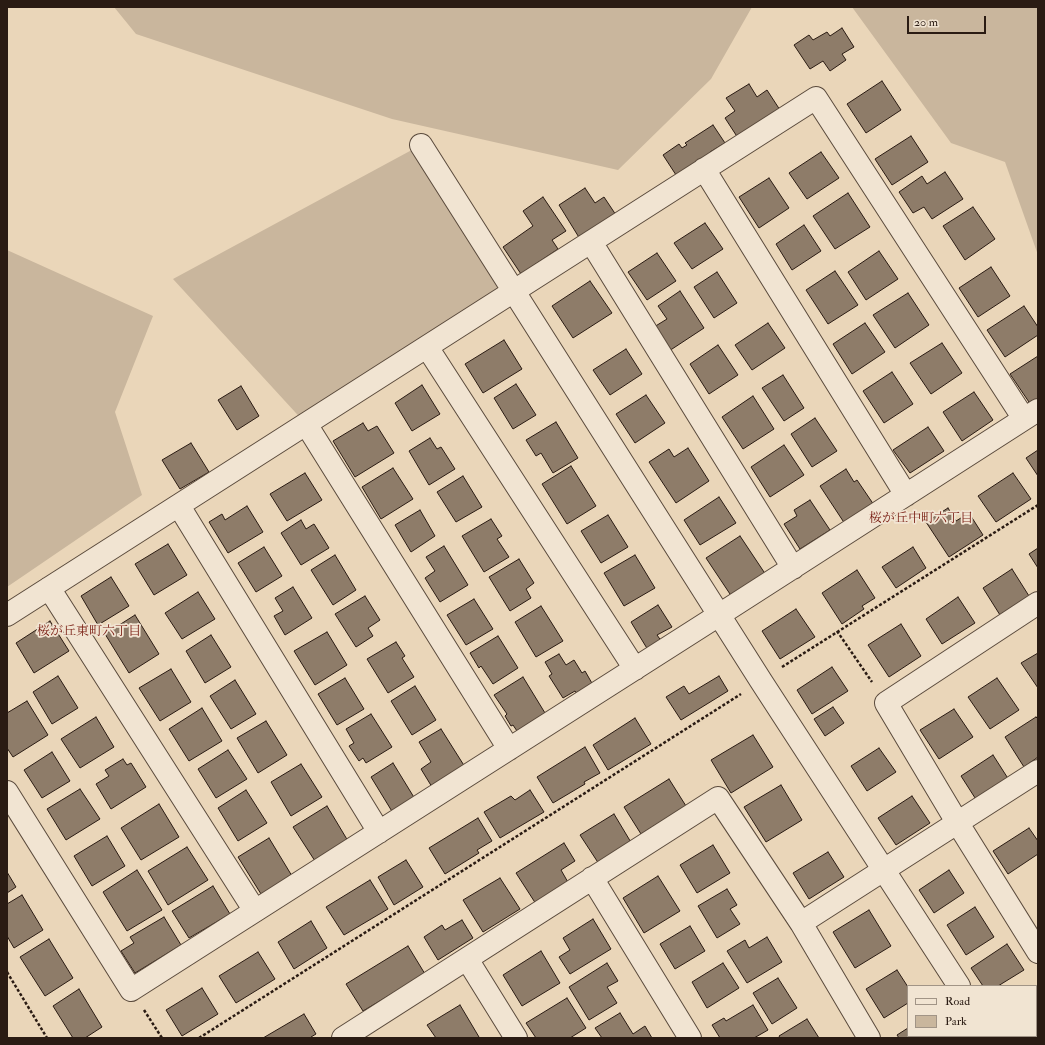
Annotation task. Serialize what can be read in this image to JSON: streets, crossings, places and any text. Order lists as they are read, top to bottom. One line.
{"districts":["桜が丘中町六丁目","桜が丘東町六丁目"],"legend":["Road","Park"],"scale_bar":"20 m"}
